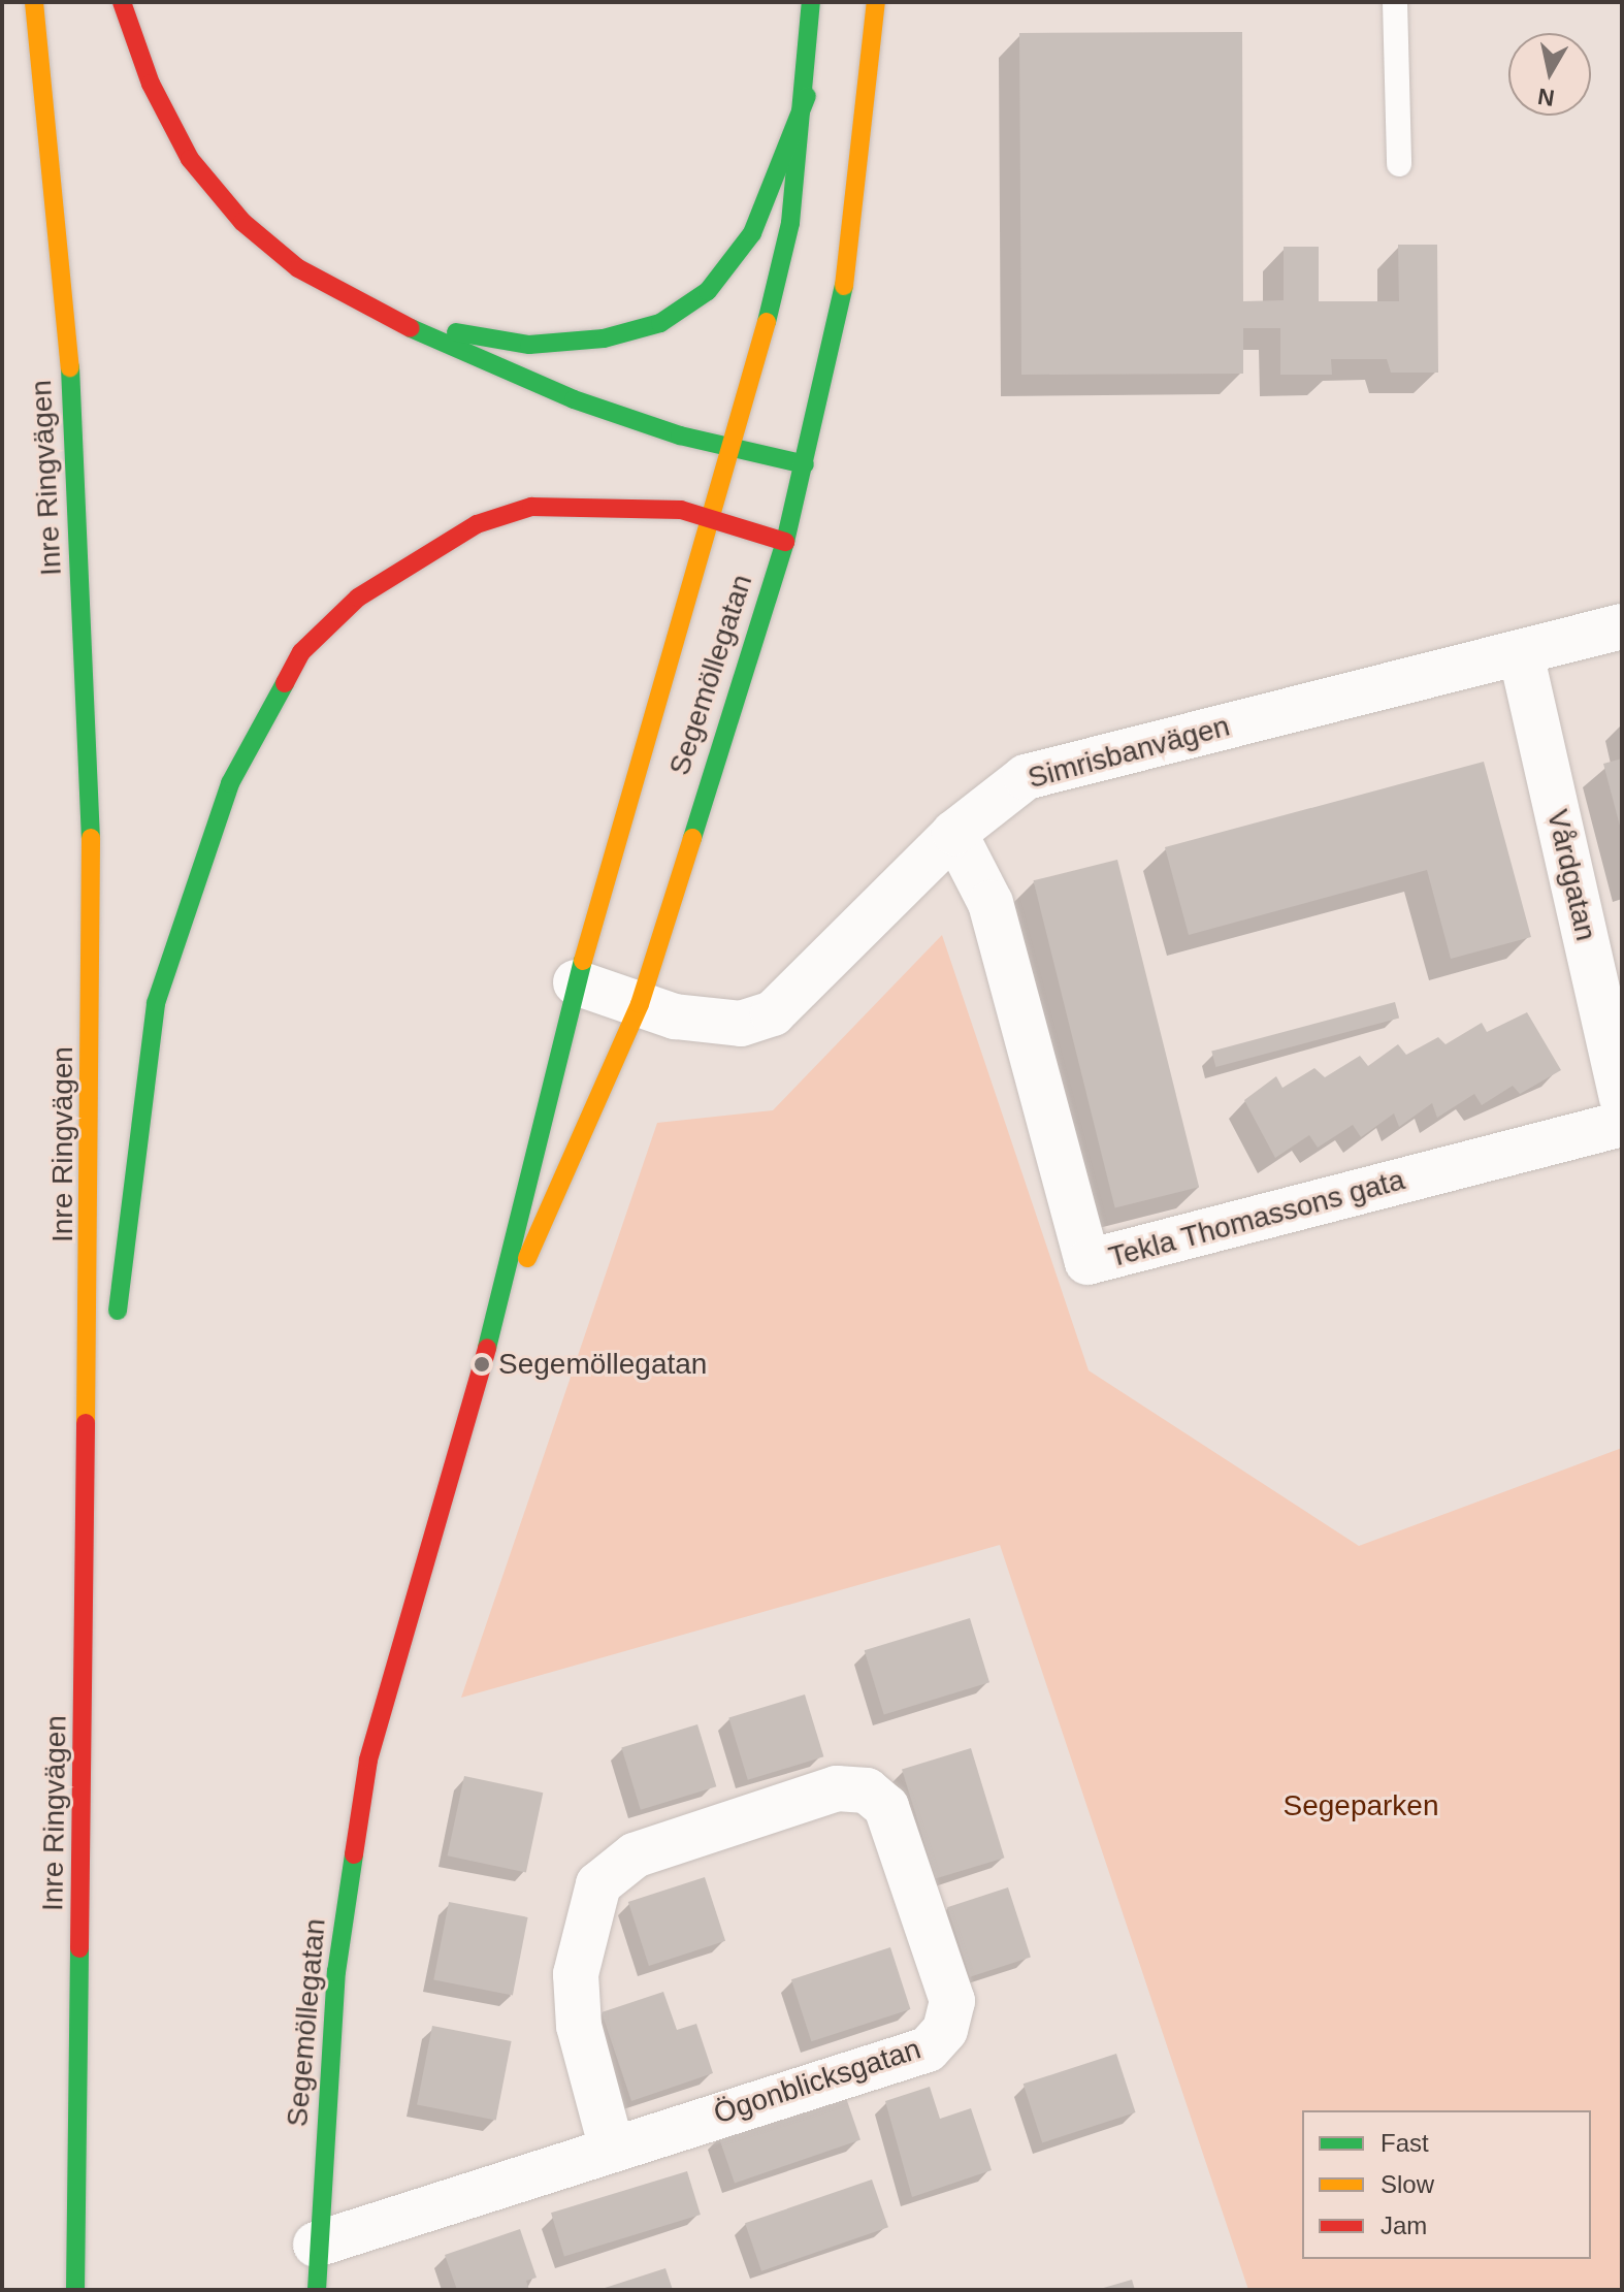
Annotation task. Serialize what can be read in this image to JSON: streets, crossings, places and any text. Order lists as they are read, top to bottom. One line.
{"streets":{"main road":["Inre Ringvägen","Segemöllegatan"],"street":["Simrisbanvägen","Vårdgatan","Tekla Thomassons gata","Ögonblicksgatan"]},"crossings":[["Segemöllegatan","Simrisbanvägen"],["Segemöllegatan","Ögonblicksgatan"],["Simrisbanvägen","Vårdgatan"],["Simrisbanvägen","Tekla Thomassons gata"]],"parks":["Segeparken"],"places":["Segemöllegatan"],"legend":["Fast","Slow","Jam"],"north":"bottom"}
